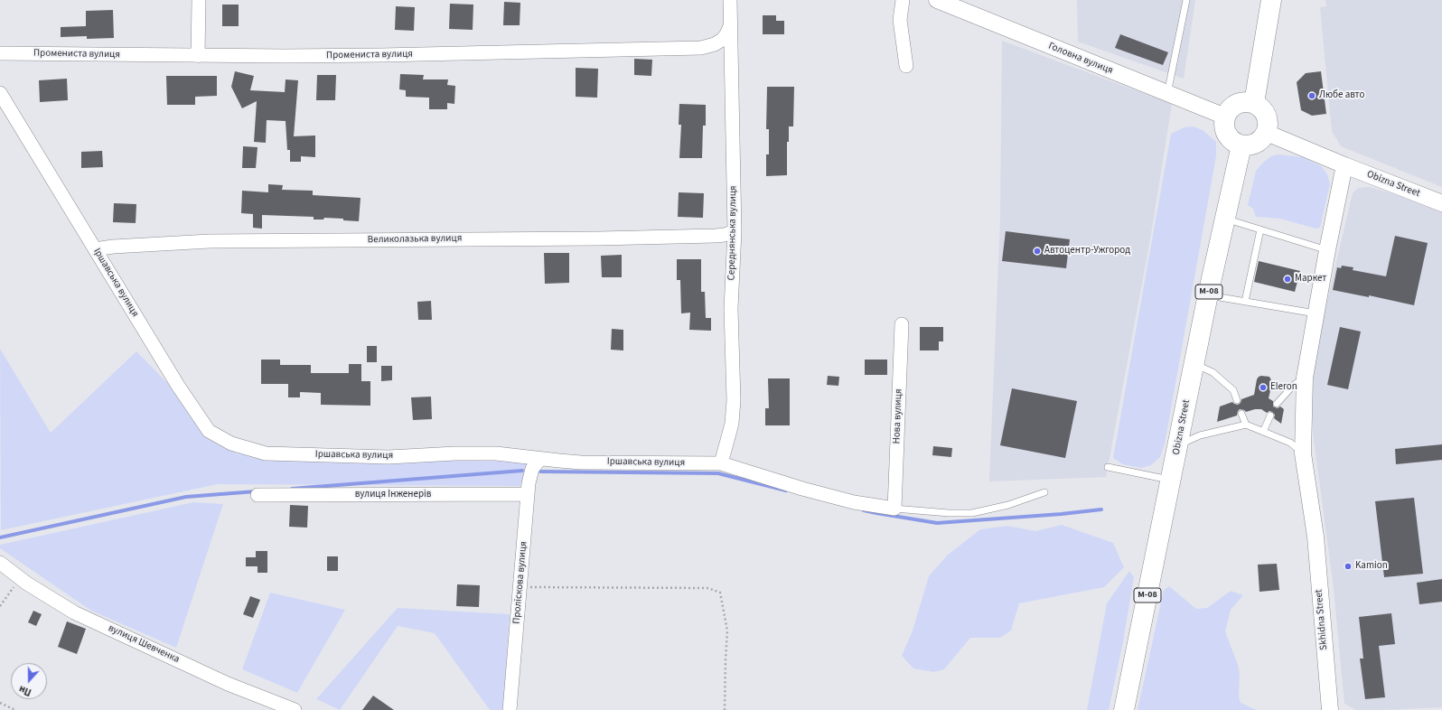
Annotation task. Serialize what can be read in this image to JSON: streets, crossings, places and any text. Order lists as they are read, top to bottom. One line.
{"streets":{"highway":["Obizna Street","М-08"],"street":["Промениста вулиця","Головна вулиця","Середнянська вулиця","Великолазька вулиця","Іршавська вулиця","Нова вулиця","вулиця Інженерів","Проліскова вулиця","Skhidna Street","вулиця Шевченка"]},"crossings":[["Промениста вулиця","Середнянська вулиця"],["Головна вулиця","Obizna Street"],["Середнянська вулиця","Великолазька вулиця"],["Середнянська вулиця","Іршавська вулиця"],["Великолазька вулиця","Іршавська вулиця"],["Іршавська вулиця","Нова вулиця"],["Іршавська вулиця","Проліскова вулиця"],["вулиця Інженерів","Проліскова вулиця"]],"places":["Любе авто","Автоцентр-Ужгород","Маркет","Eleron","Kamion"],"north":"bottom"}
